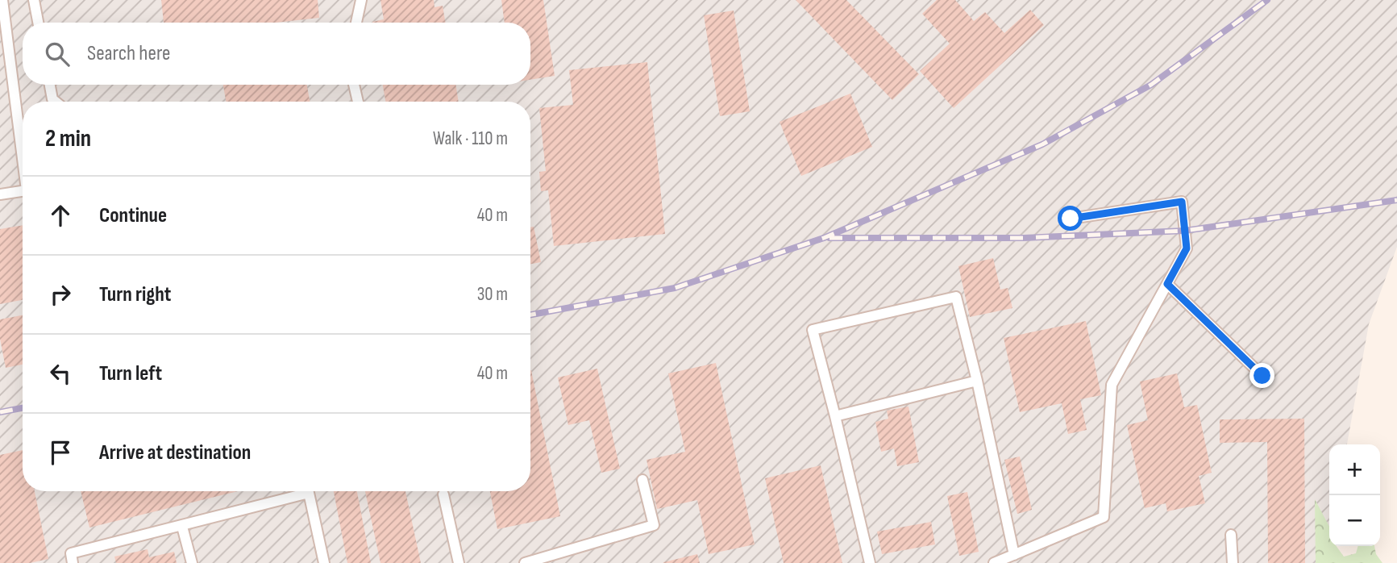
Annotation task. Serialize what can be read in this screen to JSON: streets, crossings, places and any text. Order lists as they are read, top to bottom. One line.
{"page":{"search":"Search here","heading":["2 min","Walk · 110 m"],"list":[["Continue","40 m"],["Turn right","30 m"],["Turn left","40 m"],"Arrive at destination"],"map_buttons":["+","−"]}}
